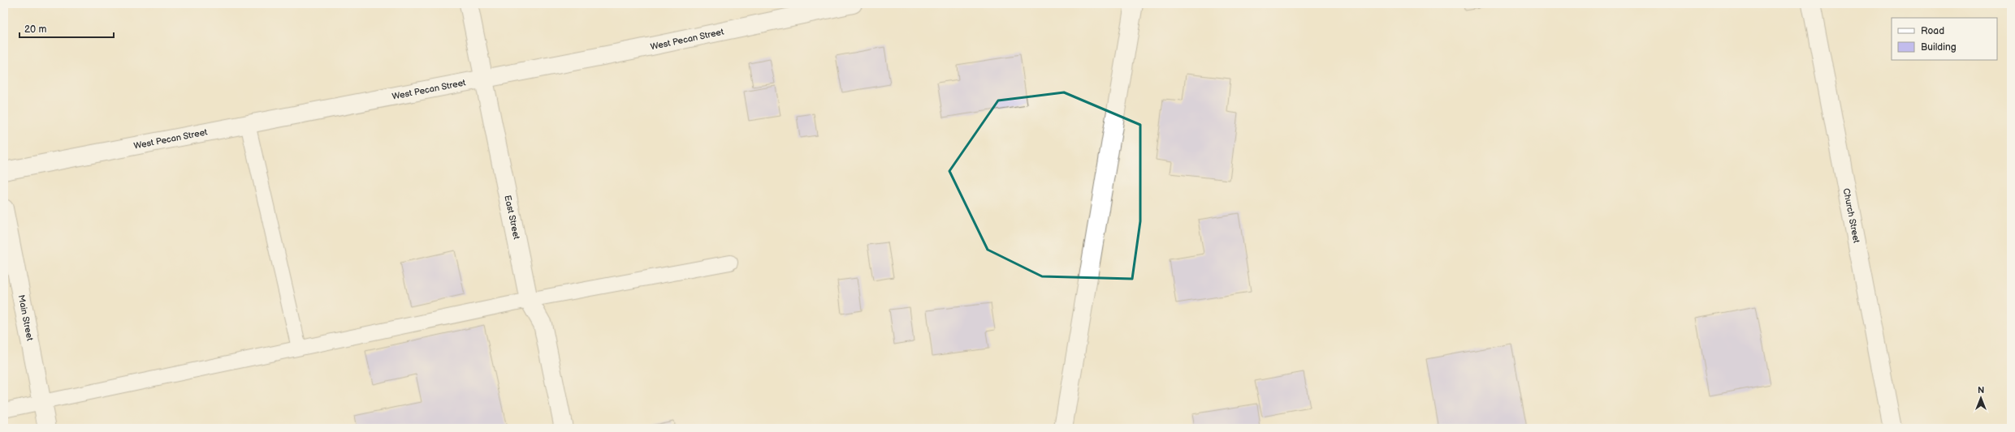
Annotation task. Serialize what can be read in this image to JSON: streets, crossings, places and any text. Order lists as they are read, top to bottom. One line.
{"streets":{"street":["West Pecan Street","Church Street","East Street","Main Street"]},"crossings":[["West Pecan Street","East Street"]],"legend":["Road","Building"],"scale_bar":"20 m","north":"top"}
